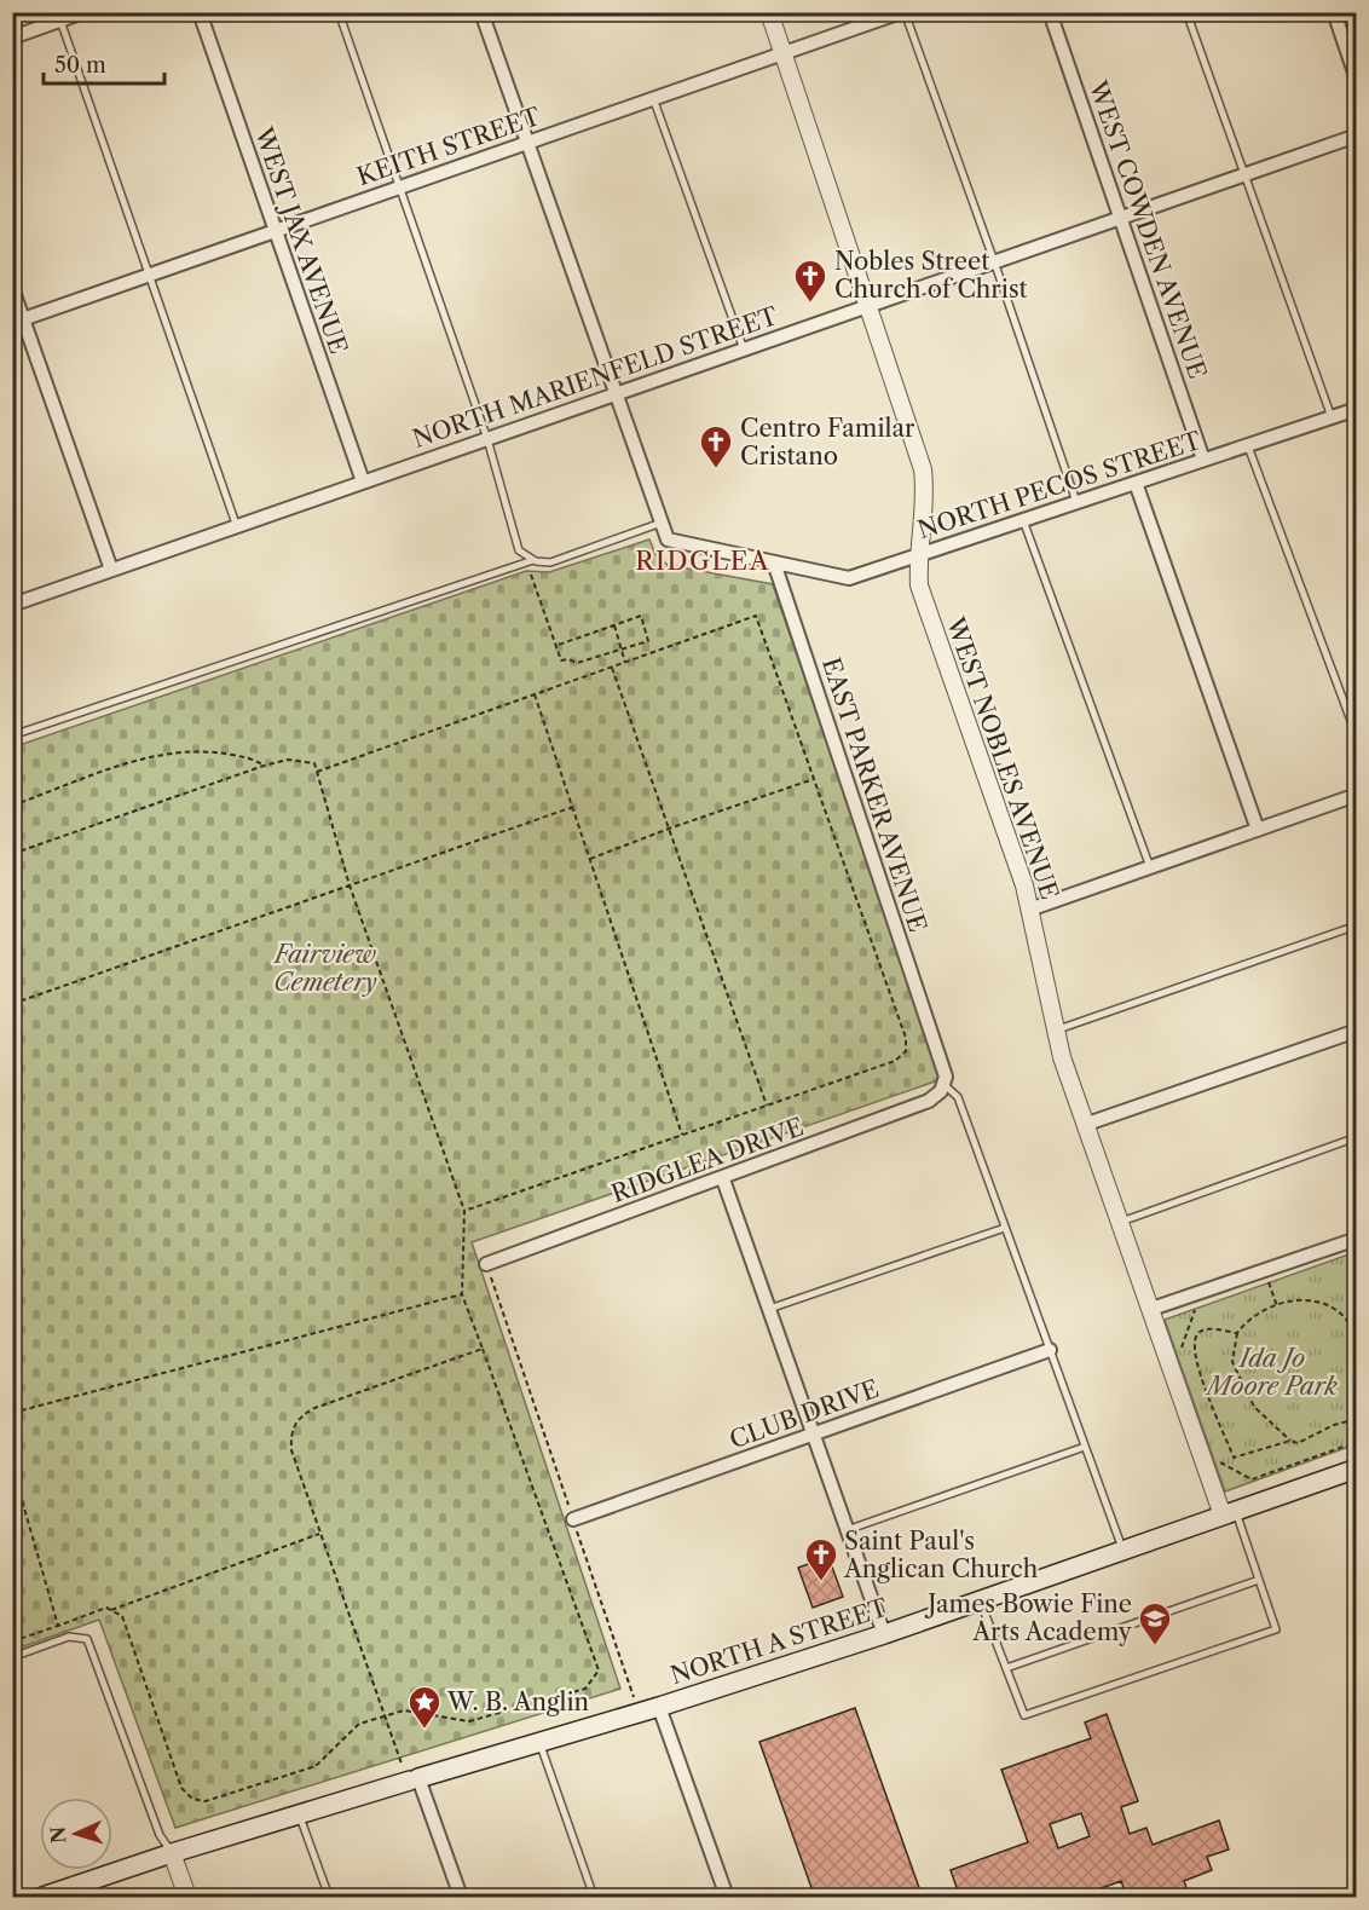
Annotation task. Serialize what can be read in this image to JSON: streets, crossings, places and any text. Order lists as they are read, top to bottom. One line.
{"streets":{"main road":["NORTH A STREET"],"street":["KEITH STREET","WEST COWDEN AVENUE","WEST JAX AVENUE","NORTH MARIENFELD STREET","NORTH PECOS STREET","WEST NOBLES AVENUE","EAST PARKER AVENUE","RIDGLEA DRIVE","CLUB DRIVE"]},"crossings":[["KEITH STREET","WEST JAX AVENUE"],["KEITH STREET","WEST NOBLES AVENUE"],["WEST COWDEN AVENUE","NORTH MARIENFELD STREET"],["WEST COWDEN AVENUE","NORTH PECOS STREET"],["WEST JAX AVENUE","NORTH MARIENFELD STREET"],["NORTH MARIENFELD STREET","WEST NOBLES AVENUE"],["NORTH PECOS STREET","WEST NOBLES AVENUE"],["NORTH PECOS STREET","EAST PARKER AVENUE"],["WEST NOBLES AVENUE","NORTH A STREET"],["EAST PARKER AVENUE","RIDGLEA DRIVE"]],"districts":["RIDGLEA"],"parks":["Fairview Cemetery","Ida Jo Moore Park"],"places":{"church":["Nobles Street Church of Christ","Centro Familar Cristano","Saint Paul's Anglican Church"],"school or university":["James Bowie Fine Arts Academy"],"place":["W. B. Anglin"]},"scale_bar":"50 m","north":"left"}
